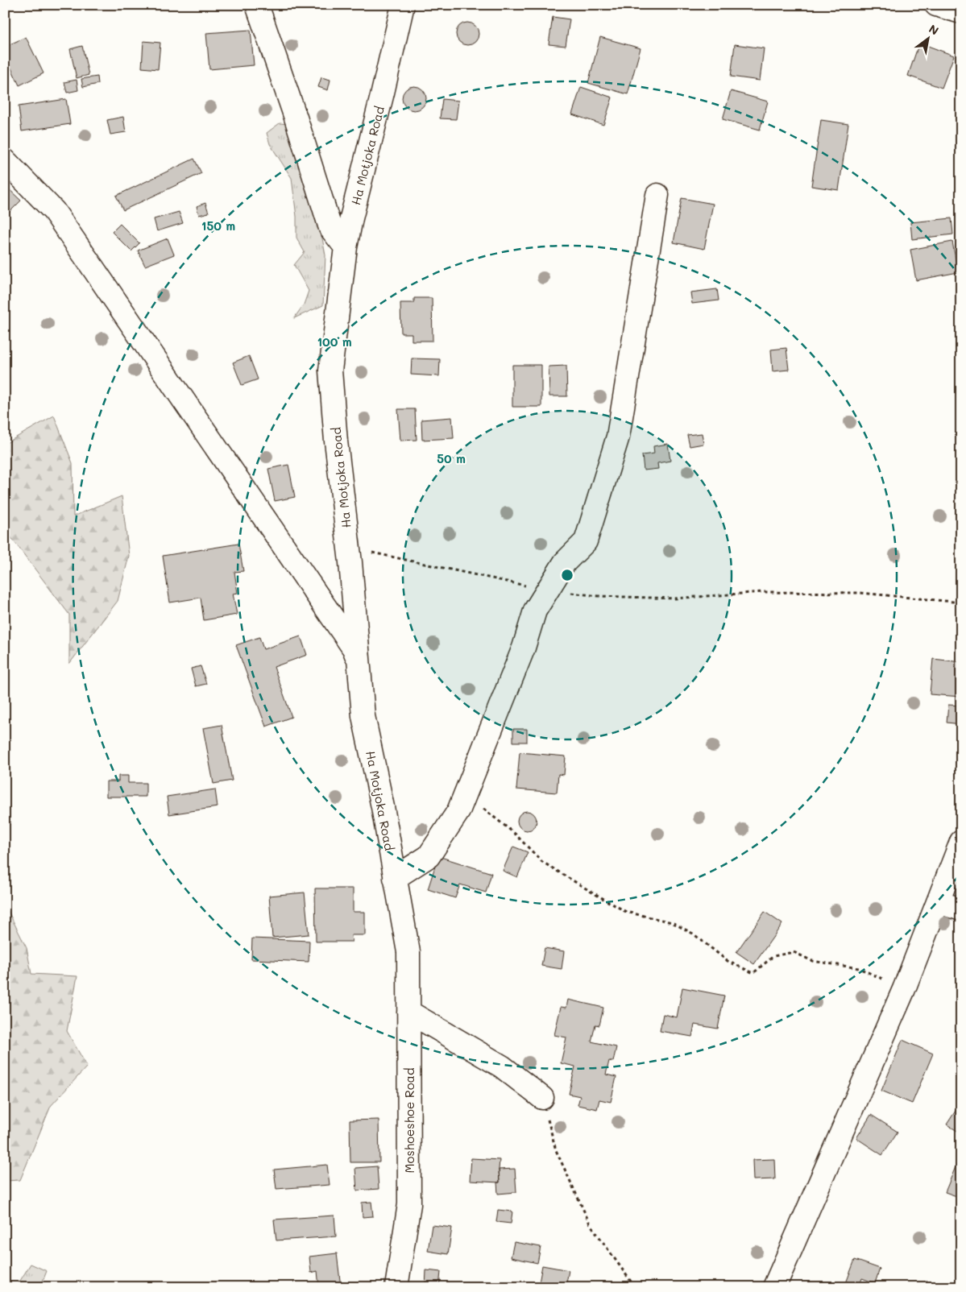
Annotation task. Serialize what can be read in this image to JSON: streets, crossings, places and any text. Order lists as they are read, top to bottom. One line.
{"streets":{"street":["Ha Motjoka Road","Moshoeshoe Road"]},"crossings":[["Ha Motjoka Road","Moshoeshoe Road"]],"north":"top right","rings":["150 m","100 m","50 m"]}
